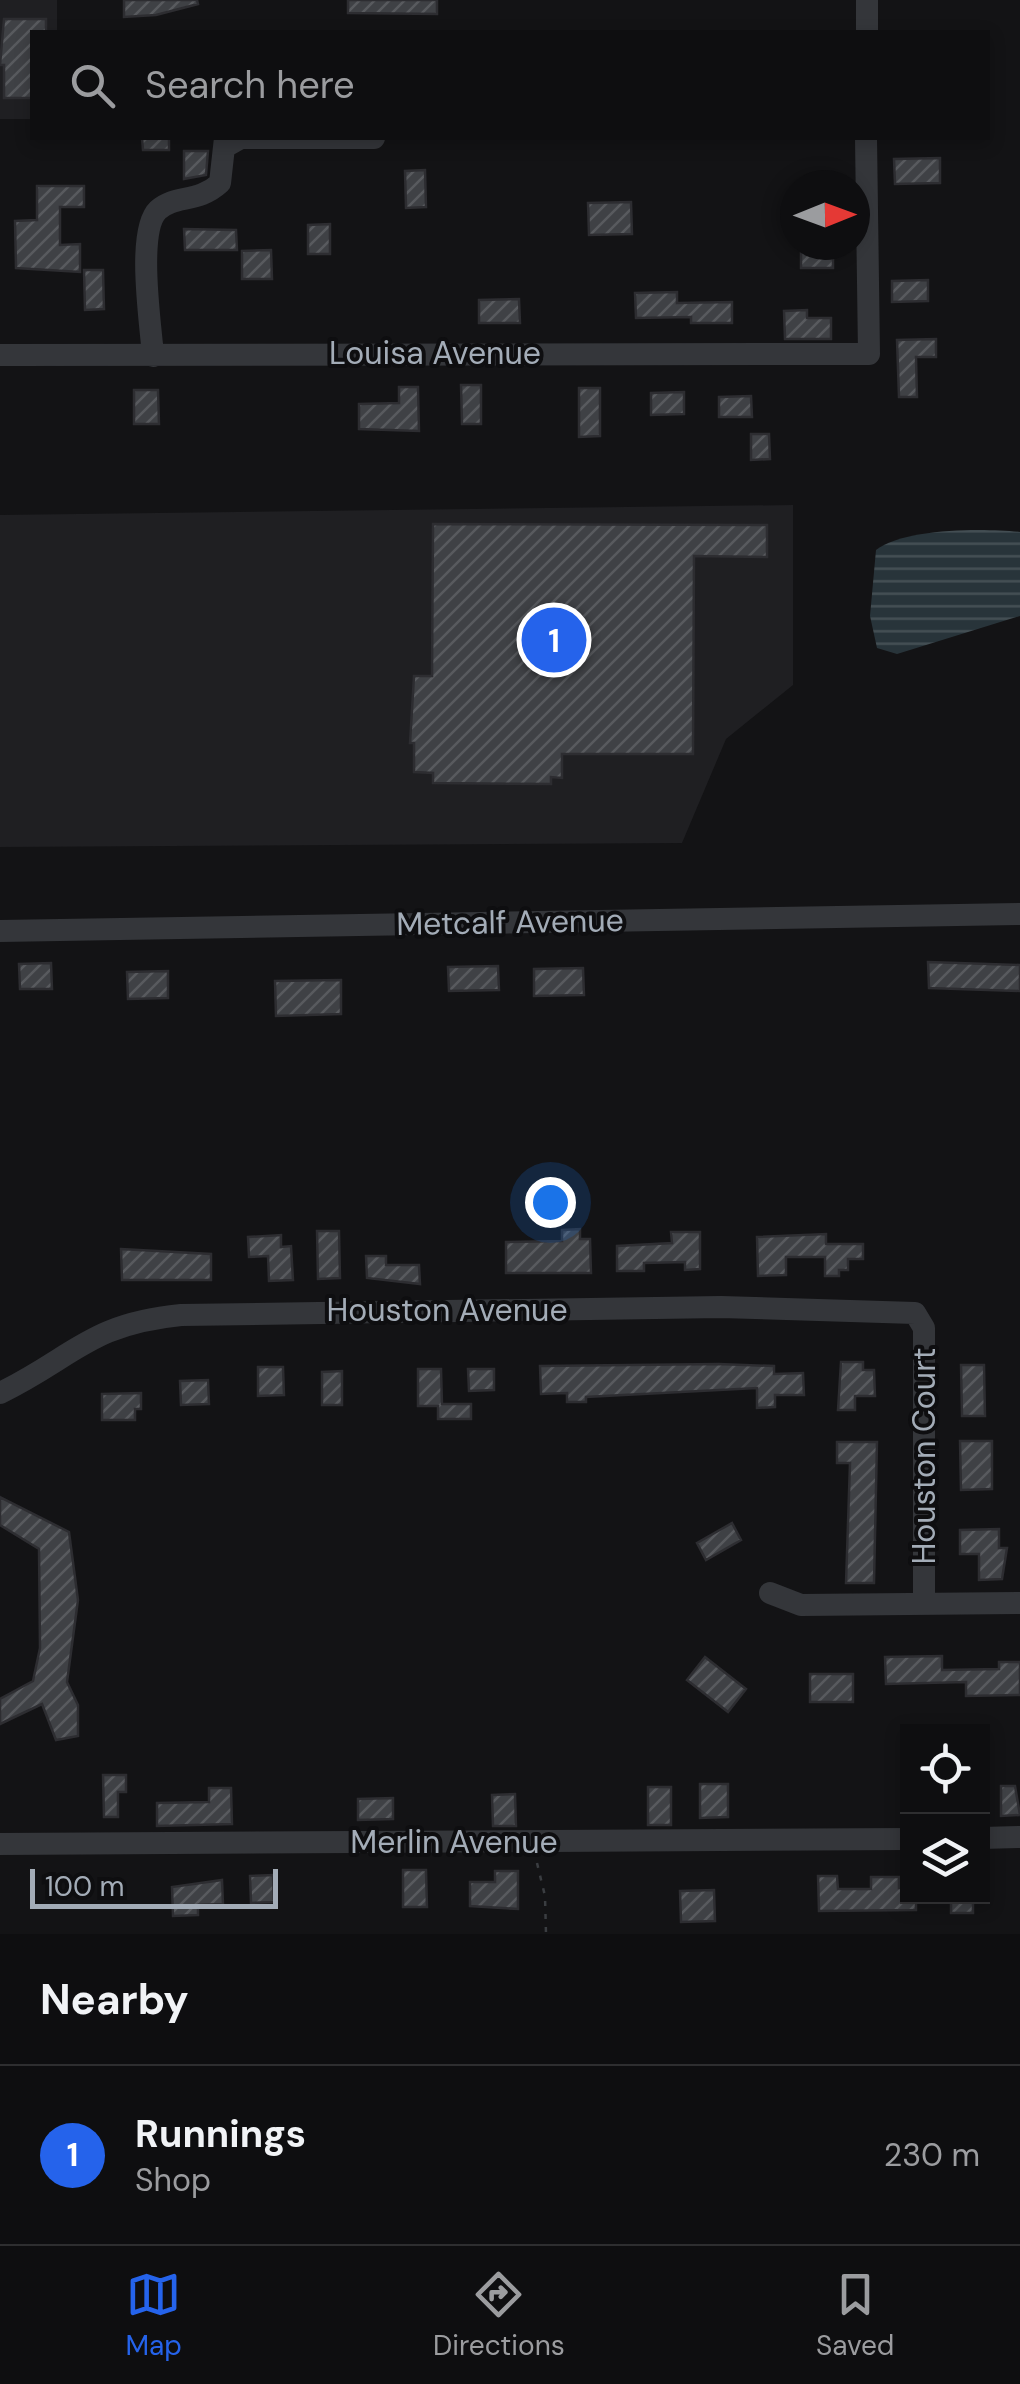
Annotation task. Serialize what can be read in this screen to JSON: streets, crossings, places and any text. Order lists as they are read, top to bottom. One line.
{"streets":{"street":["Louisa Avenue","Metcalf Avenue","Houston Avenue","Houston Court","Merlin Avenue"]},"crossings":[["Houston Avenue","Houston Court"]],"scale_bar":"100 m","north":"right","page":{"search":"Search here","pins":"1","scale":"100 m","heading":"Nearby","list":[{"mark":"1","name":"Runnings","note":"Shop","value":"230 m"}],"nav":["Map","Directions","Saved"]}}
